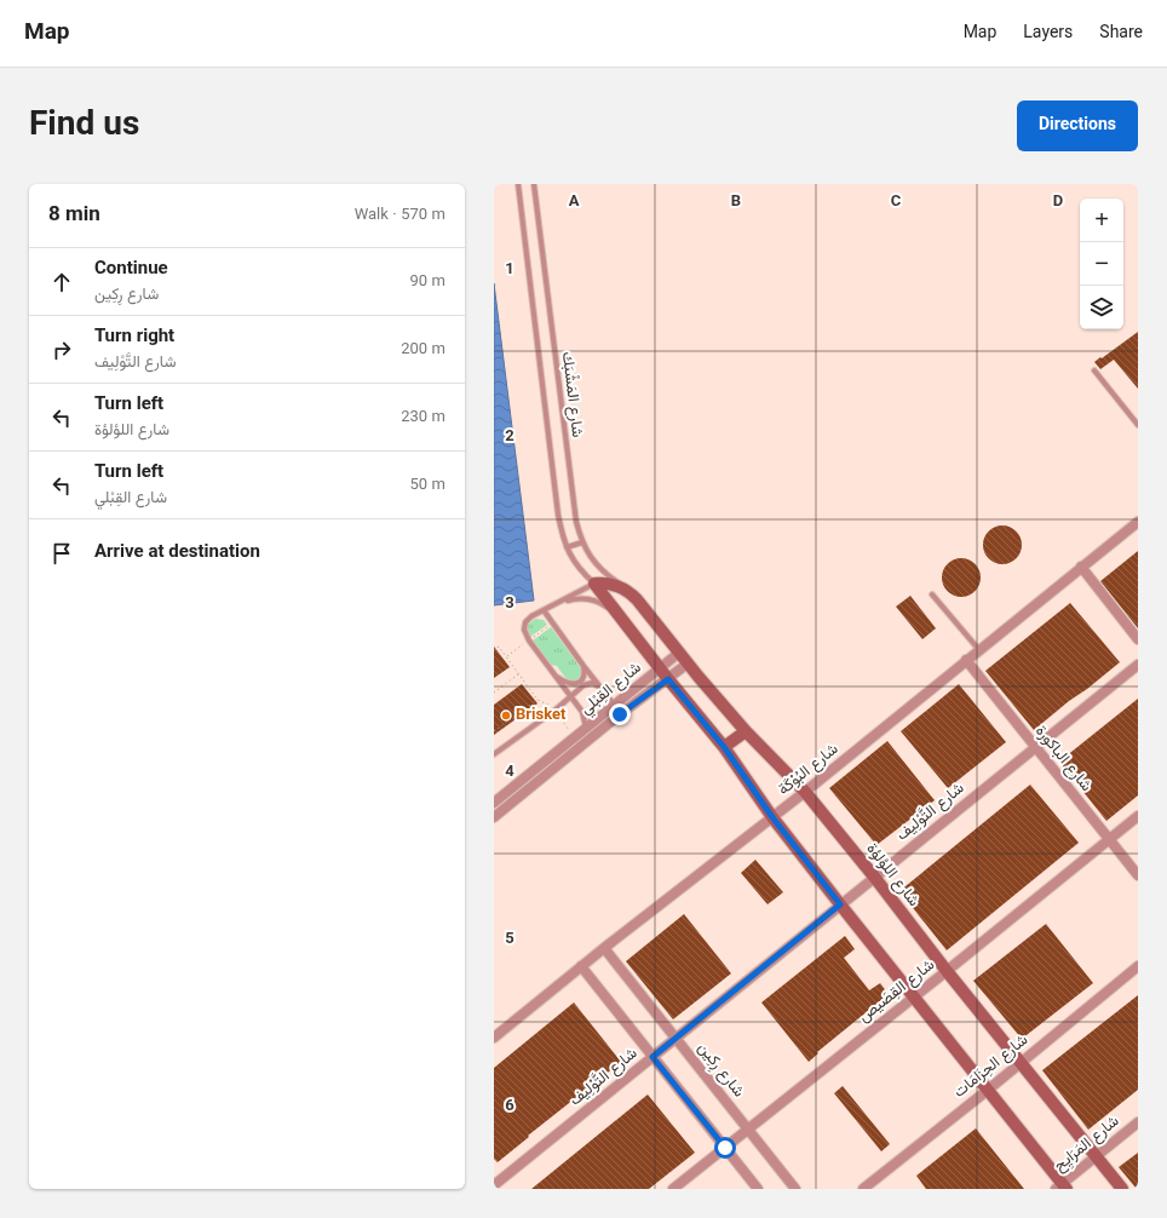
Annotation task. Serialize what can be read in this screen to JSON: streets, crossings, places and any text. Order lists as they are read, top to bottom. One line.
{"streets":{"street":["شارع القِبْلي","شارع الباكورة","شارع البُوْكَة","شارع التَّوْلِيف","شارع اللؤلؤة","شارع القِصَيص","شارع الحِزَامَات","شارع رِكِين","شارع المَرَايِح"],"lane":["شارع المَشْبَك"]},"crossings":[["شارع المَشْبَك","شارع اللؤلؤة"],["شارع القِبْلي","شارع اللؤلؤة"],["شارع الباكورة","شارع البُوْكَة"],["شارع الباكورة","شارع التَّوْلِيف"],["شارع الباكورة","شارع القِصَيص"],["شارع البُوْكَة","شارع اللؤلؤة"],["شارع البُوْكَة","شارع رِكِين"],["شارع التَّوْلِيف","شارع اللؤلؤة"],["شارع التَّوْلِيف","شارع رِكِين"],["شارع اللؤلؤة","شارع القِصَيص"],["شارع اللؤلؤة","شارع الحِزَامَات"],["شارع اللؤلؤة","شارع المَرَايِح"],["شارع القِصَيص","شارع رِكِين"]],"places":["Brisket"],"page":{"header":"Map","nav":["Map","Layers","Share"],"title":"Find us","buttons":"Directions","heading":["8 min","Walk · 570 m"],"map_buttons":["+","−"],"list":[["Continue","شارع رِكِين","90 m"],["Turn right","شارع التَّوْلِيف","200 m"],["Turn left","شارع اللؤلؤة","230 m"],["Turn left","شارع القِبْلي","50 m"],"Arrive at destination"]},"grid":{"columns":["A","B","C","D"],"rows":["1","2","3","4","5","6"]}}
